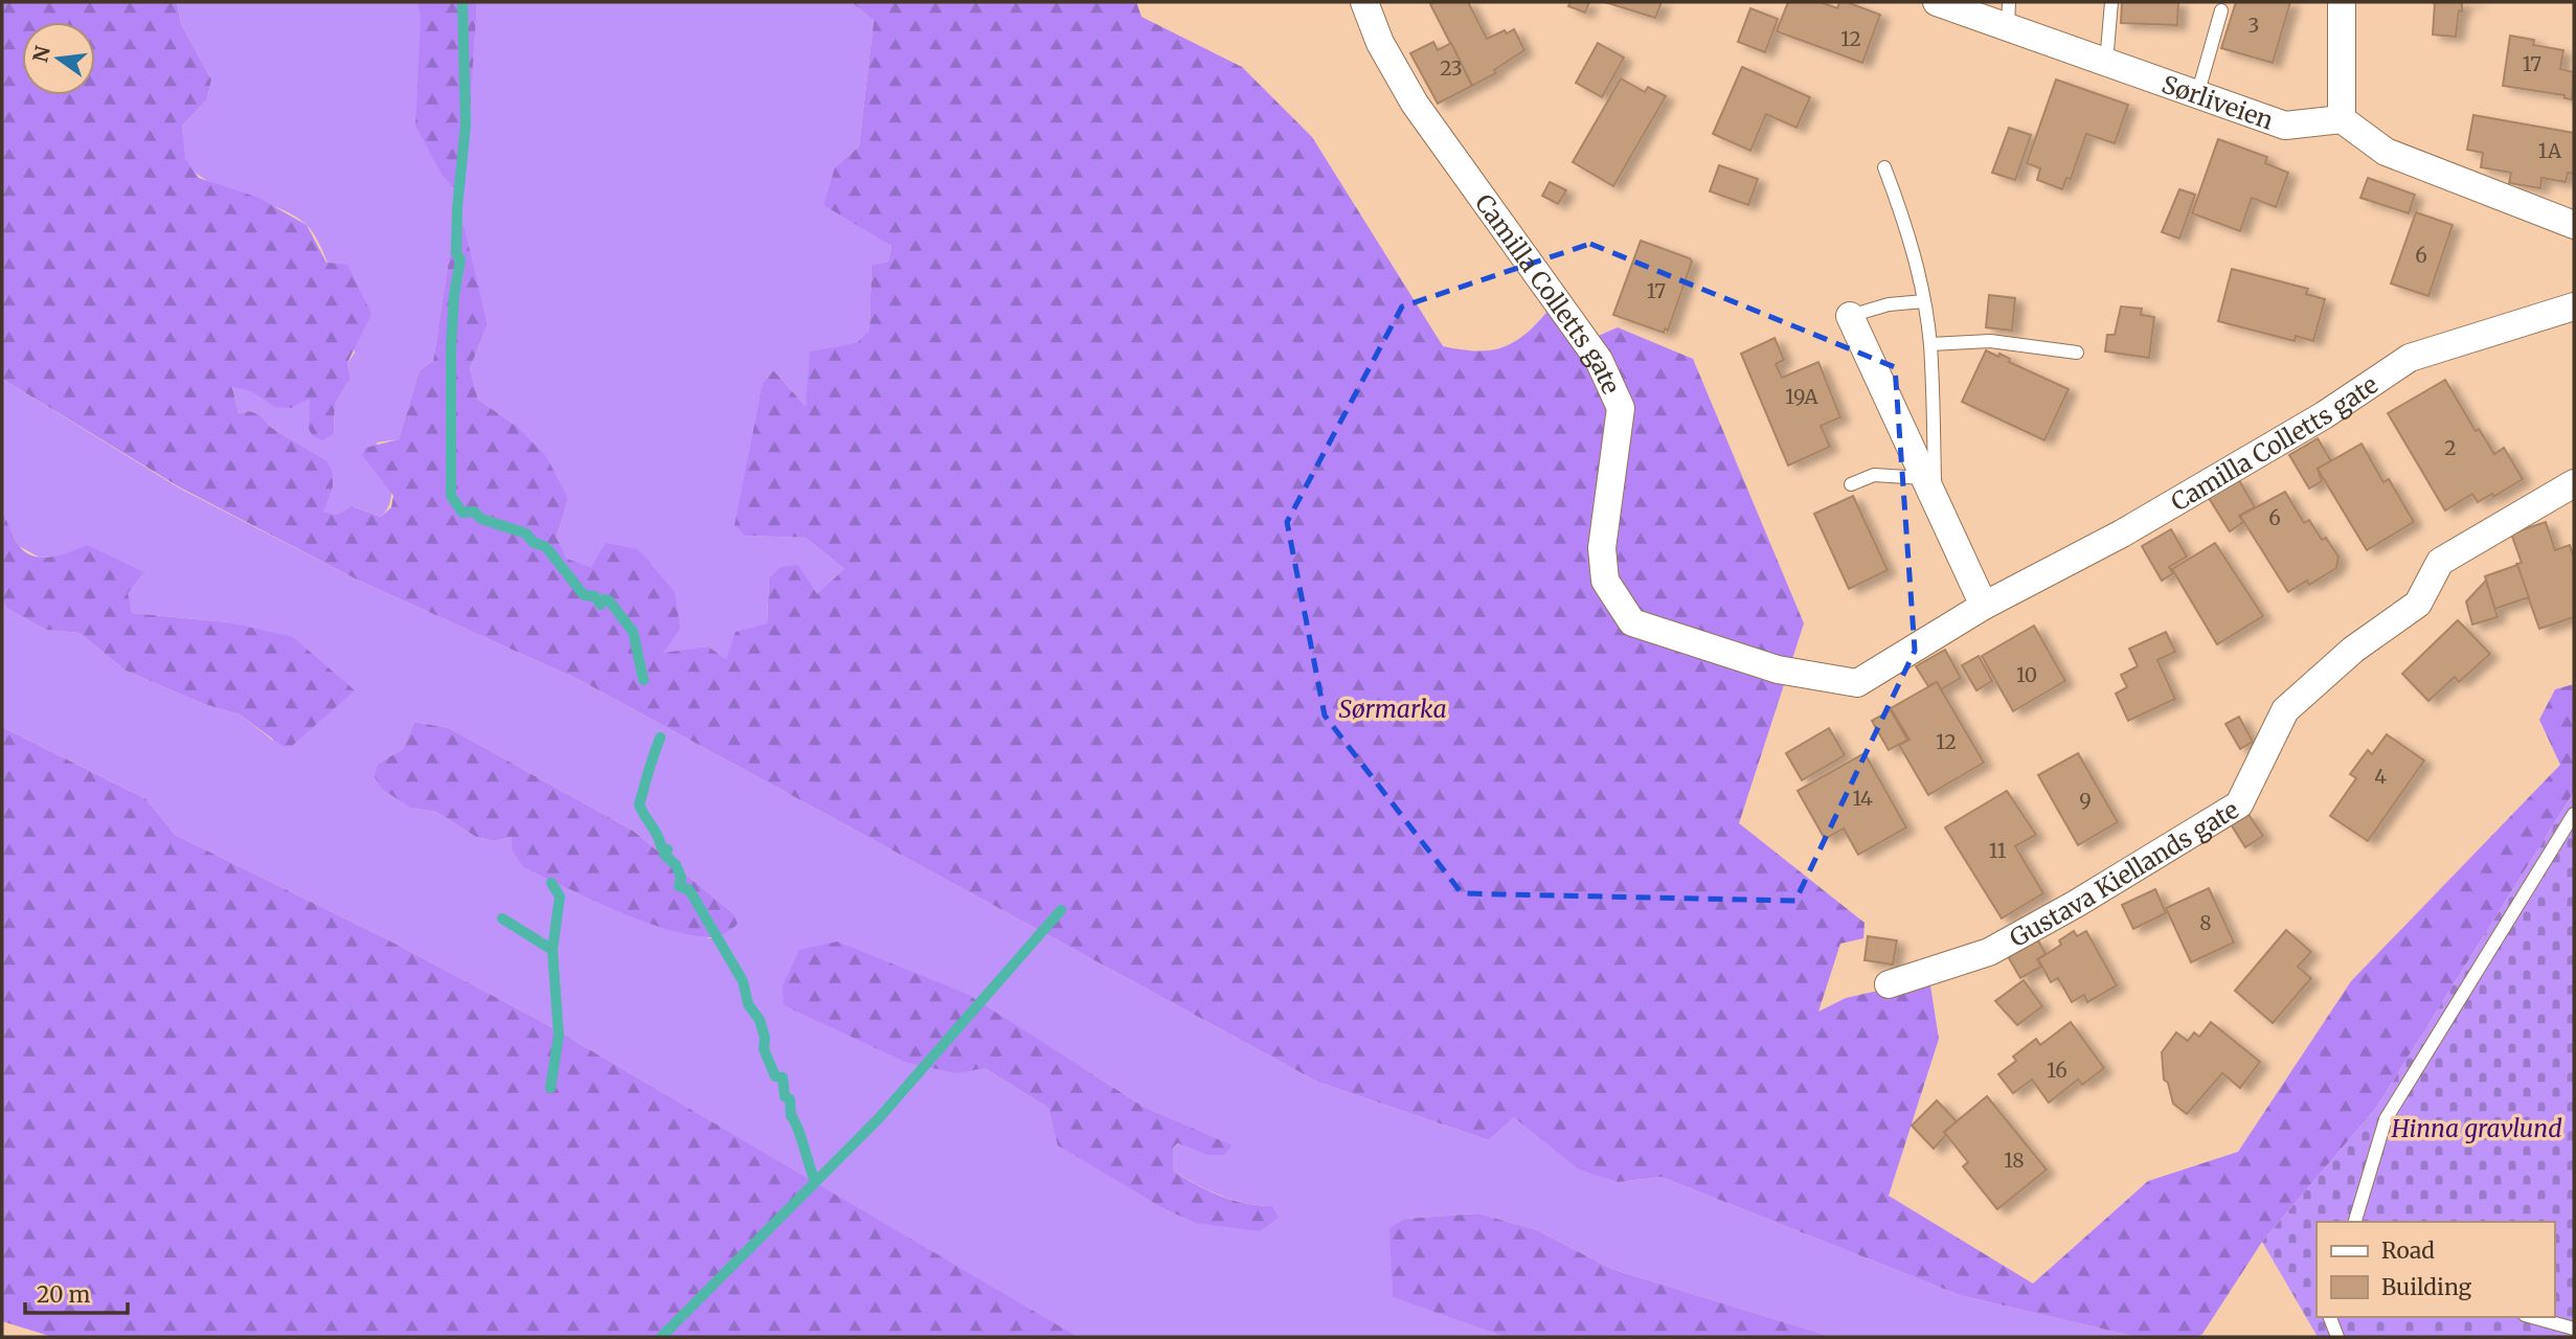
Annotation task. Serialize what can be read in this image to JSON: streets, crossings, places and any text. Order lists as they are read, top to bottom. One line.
{"streets":{"street":["Sørliveien","Camilla Colletts gate","Gustava Kiellands gate"]},"parks":["Sørmarka","Hinna gravlund"],"house_numbers":["3","12","17","23","1A","6","17","19A","2","6","10","12","4","14","9","11","8","16","18"],"legend":["Road","Building"],"scale_bar":"20 m","north":"left"}
